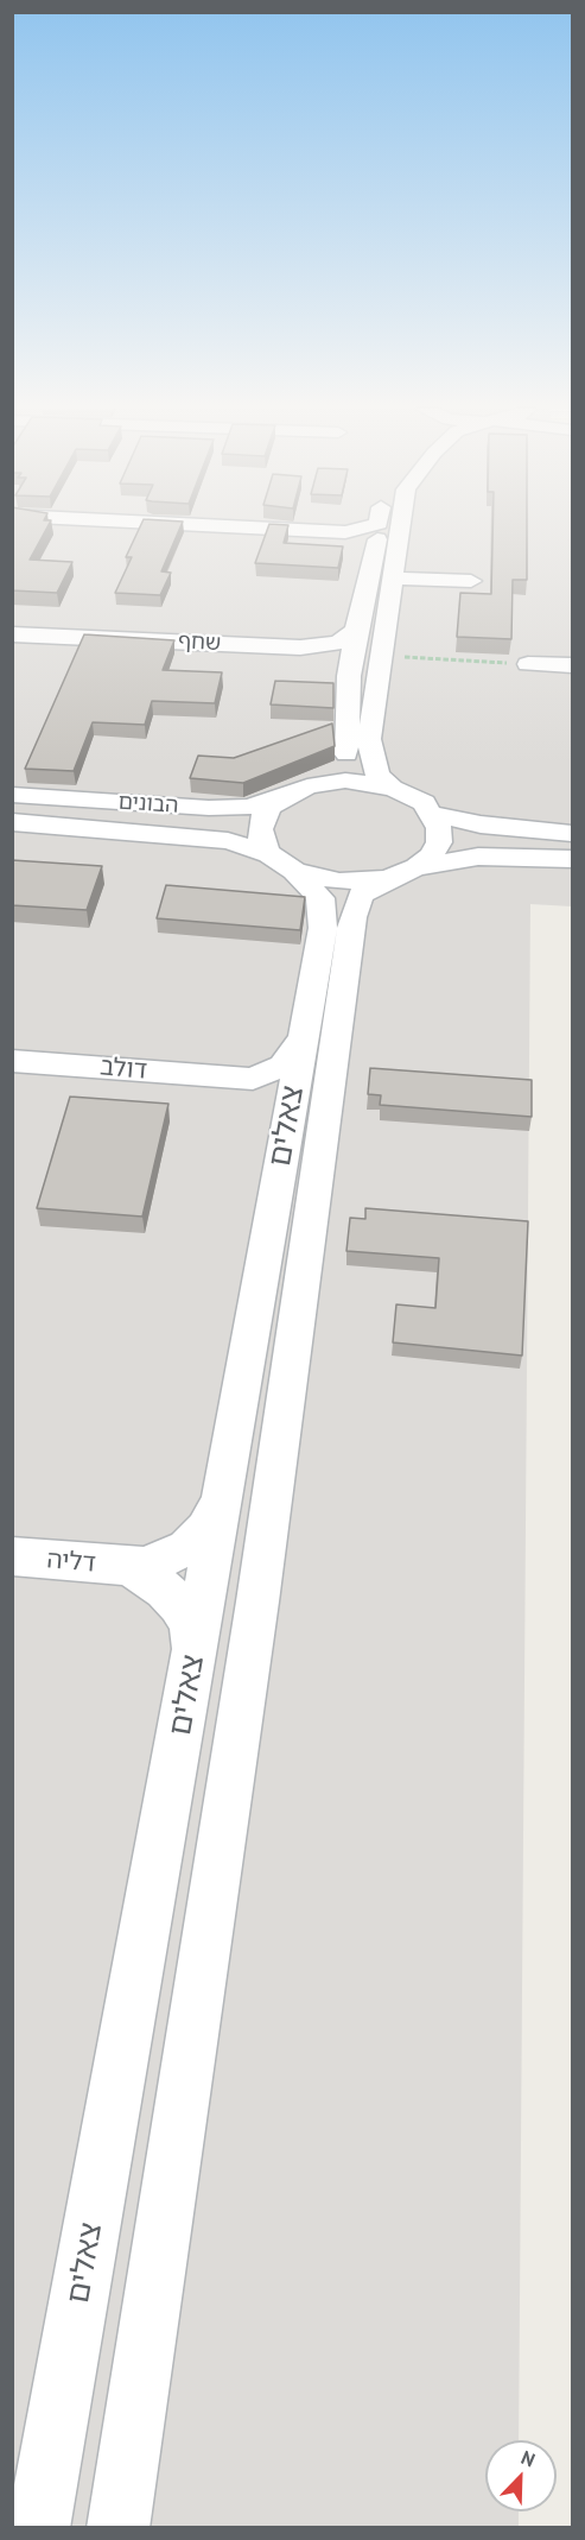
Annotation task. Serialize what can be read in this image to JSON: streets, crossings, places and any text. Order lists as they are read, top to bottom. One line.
{"streets":{"street":["שחף","הבונים","דולב","צאלים","דליה"]},"crossings":[["הבונים","צאלים"],["דולב","צאלים"],["צאלים","דליה"]],"north":"top right"}
